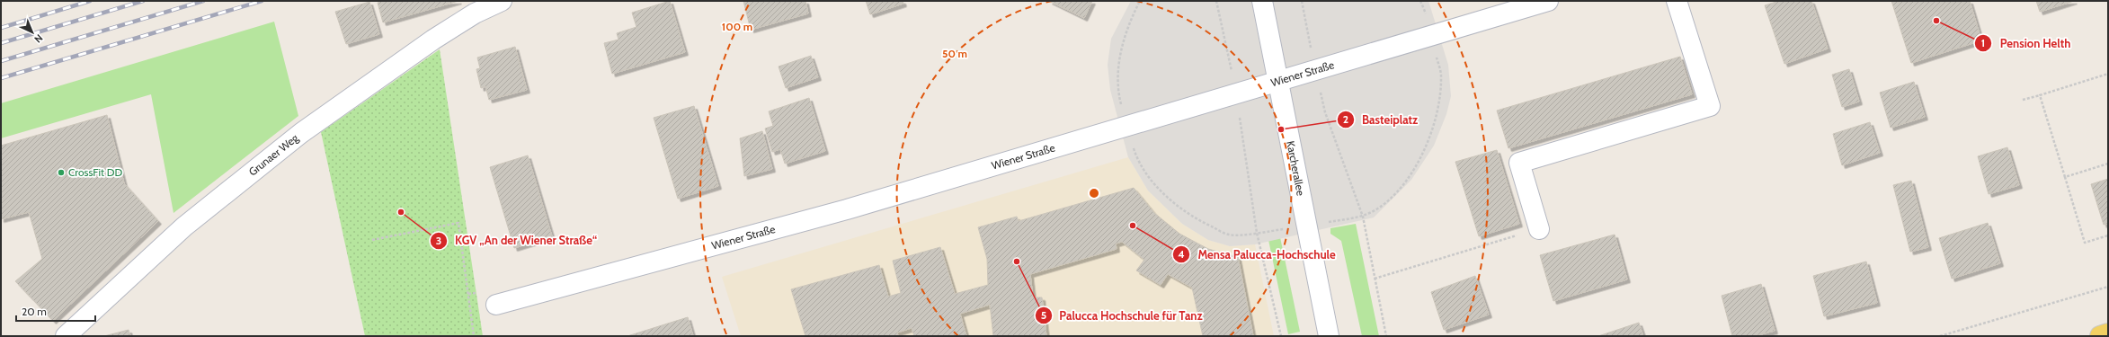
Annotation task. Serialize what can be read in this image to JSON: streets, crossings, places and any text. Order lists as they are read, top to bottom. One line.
{"streets":{"street":["Wiener Straße","Grunaer Weg","Karcherallee"]},"crossings":[["Wiener Straße","Karcherallee"]],"places":["Pension Helth","Basteiplatz","CrossFit DD","KGV „An der Wiener Straße“","Mensa Palucca-Hochschule","Palucca Hochschule für Tanz"],"scale_bar":"20 m","north":"bottom right","rings":["100 m","50 m"]}
